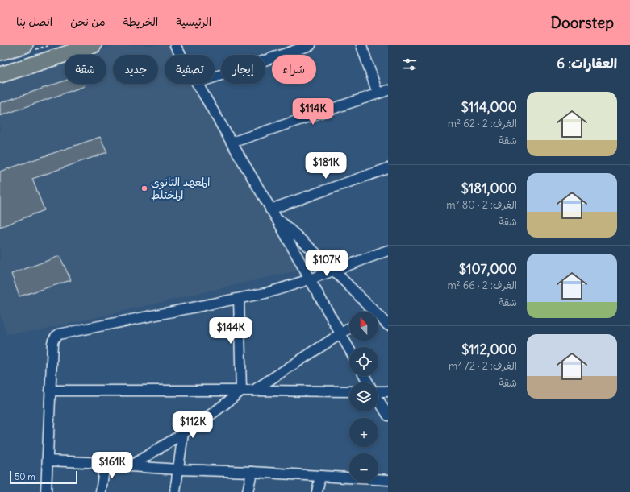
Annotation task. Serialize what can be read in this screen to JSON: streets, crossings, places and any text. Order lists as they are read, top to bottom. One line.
{"places":["المعهد الثانوي المختلط"],"scale_bar":"50 m","north":"top","page":{"header":"Doorstep","nav":["الرئيسية","الخريطة","من نحن","اتصل بنا"],"heading":"العقارات: 6","chip":["شراء","إيجار","تصفية","جديد","شقة"],"list":[{"name":"$114,000","note":"الغرف: 2 · 62 m² · شقة"},{"name":"$181,000","note":"الغرف: 2 · 80 m² · شقة"},{"name":"$107,000","note":"الغرف: 2 · 66 m² · شقة"},{"name":"$112,000","note":"الغرف: 2 · 72 m² · شقة"}],"price":["$114K","$181K","$107K","$144K","$112K","$161K"],"map_buttons":["+","−"],"scale":"50 m"}}
